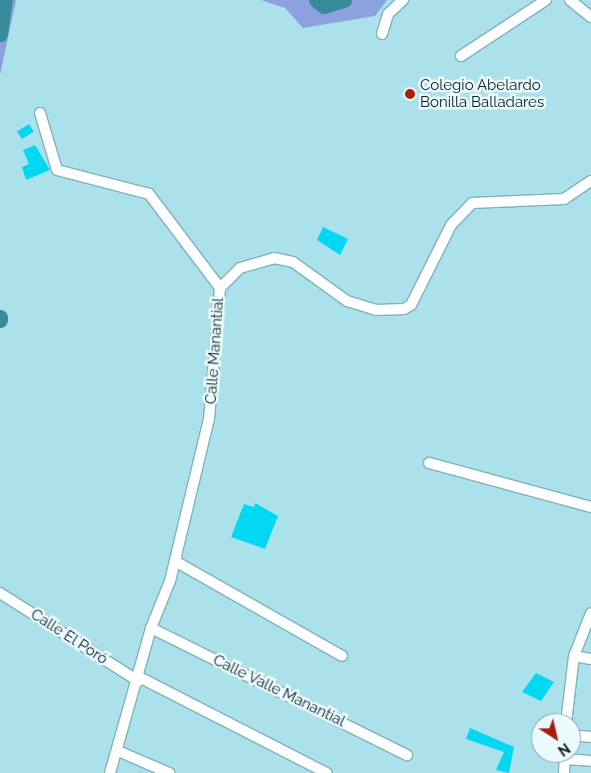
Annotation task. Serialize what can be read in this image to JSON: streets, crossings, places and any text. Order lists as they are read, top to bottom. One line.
{"streets":{"street":["Calle Manantial","Calle El Poró","Calle Valle Manantial"]},"crossings":[["Calle Manantial","Calle El Poró"],["Calle Manantial","Calle Valle Manantial"]],"places":["Colegio Abelardo Bonilla Balladares"],"north":"bottom right"}
